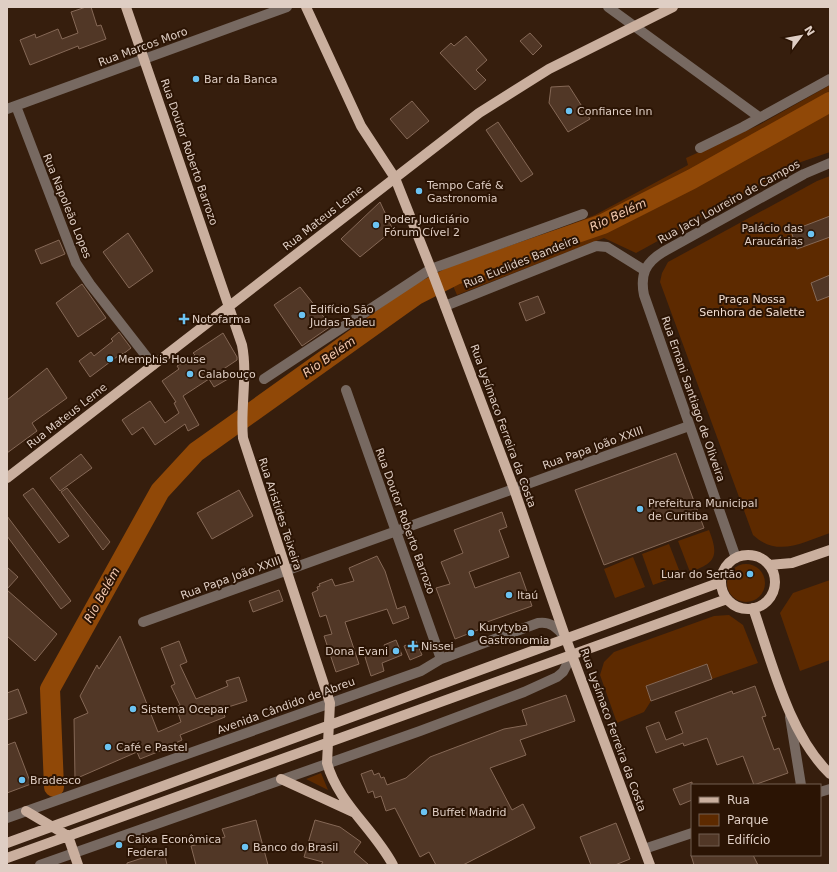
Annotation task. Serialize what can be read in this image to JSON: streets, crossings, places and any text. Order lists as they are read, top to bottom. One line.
{"streets":{"main road":["Rua Doutor Roberto Barrozo","Rua Mateus Leme","Rua Lysímaco Ferreira da Costa","Rua Aristides Teixeira"],"street":["Rua Marcos Moro","Rua Jacy Loureiro de Campos","Rua Napoleão Lopes","Rua Euclides Bandeira","Rua Ernani Santiago de Oliveira","Rua Papa João XXIII","Avenida Cândido de Abreu"]},"crossings":[["Rua Marcos Moro","Rua Doutor Roberto Barrozo"],["Rua Marcos Moro","Rua Napoleão Lopes"],["Rua Doutor Roberto Barrozo","Rua Mateus Leme"],["Rua Doutor Roberto Barrozo","Rua Papa João XXIII"],["Rua Doutor Roberto Barrozo","Rua Aristides Teixeira"],["Rua Doutor Roberto Barrozo","Avenida Cândido de Abreu"],["Rua Jacy Loureiro de Campos","Rua Euclides Bandeira"],["Rua Jacy Loureiro de Campos","Rua Ernani Santiago de Oliveira"],["Rua Napoleão Lopes","Rua Mateus Leme"],["Rua Mateus Leme","Rua Lysímaco Ferreira da Costa"],["Rua Mateus Leme","Rua Aristides Teixeira"],["Rua Euclides Bandeira","Rua Ernani Santiago de Oliveira"],["Rua Euclides Bandeira","Rua Lysímaco Ferreira da Costa"],["Rua Ernani Santiago de Oliveira","Rua Papa João XXIII"],["Rua Lysímaco Ferreira da Costa","Rua Papa João XXIII"],["Rua Lysímaco Ferreira da Costa","Avenida Cândido de Abreu"],["Rua Papa João XXIII","Rua Aristides Teixeira"],["Rua Aristides Teixeira","Avenida Cândido de Abreu"]],"water":["Rio Belém"],"parks":["Praça Nossa Senhora de Salette"],"places":{"other":["Bar da Banca","Confiance Inn","Tempo Café & Gastronomia","Poder Judiciário Fórum Cível 2","Palácio das Araucárias","Edifício São Judas Tadeu","Memphis House","Calabouço","Prefeitura Municipal de Curitiba","Luar do Sertão","Itaú","Kurytyba Gastronomia","Dona Evani","Sistema Ocepar","Café e Pastel","Bradesco","Buffet Madrid","Caixa Econômica Federal","Banco do Brasil"],"health":["Notofarma","Nissei"]},"legend":["Rua","Parque","Edifício"],"north":"top right"}
